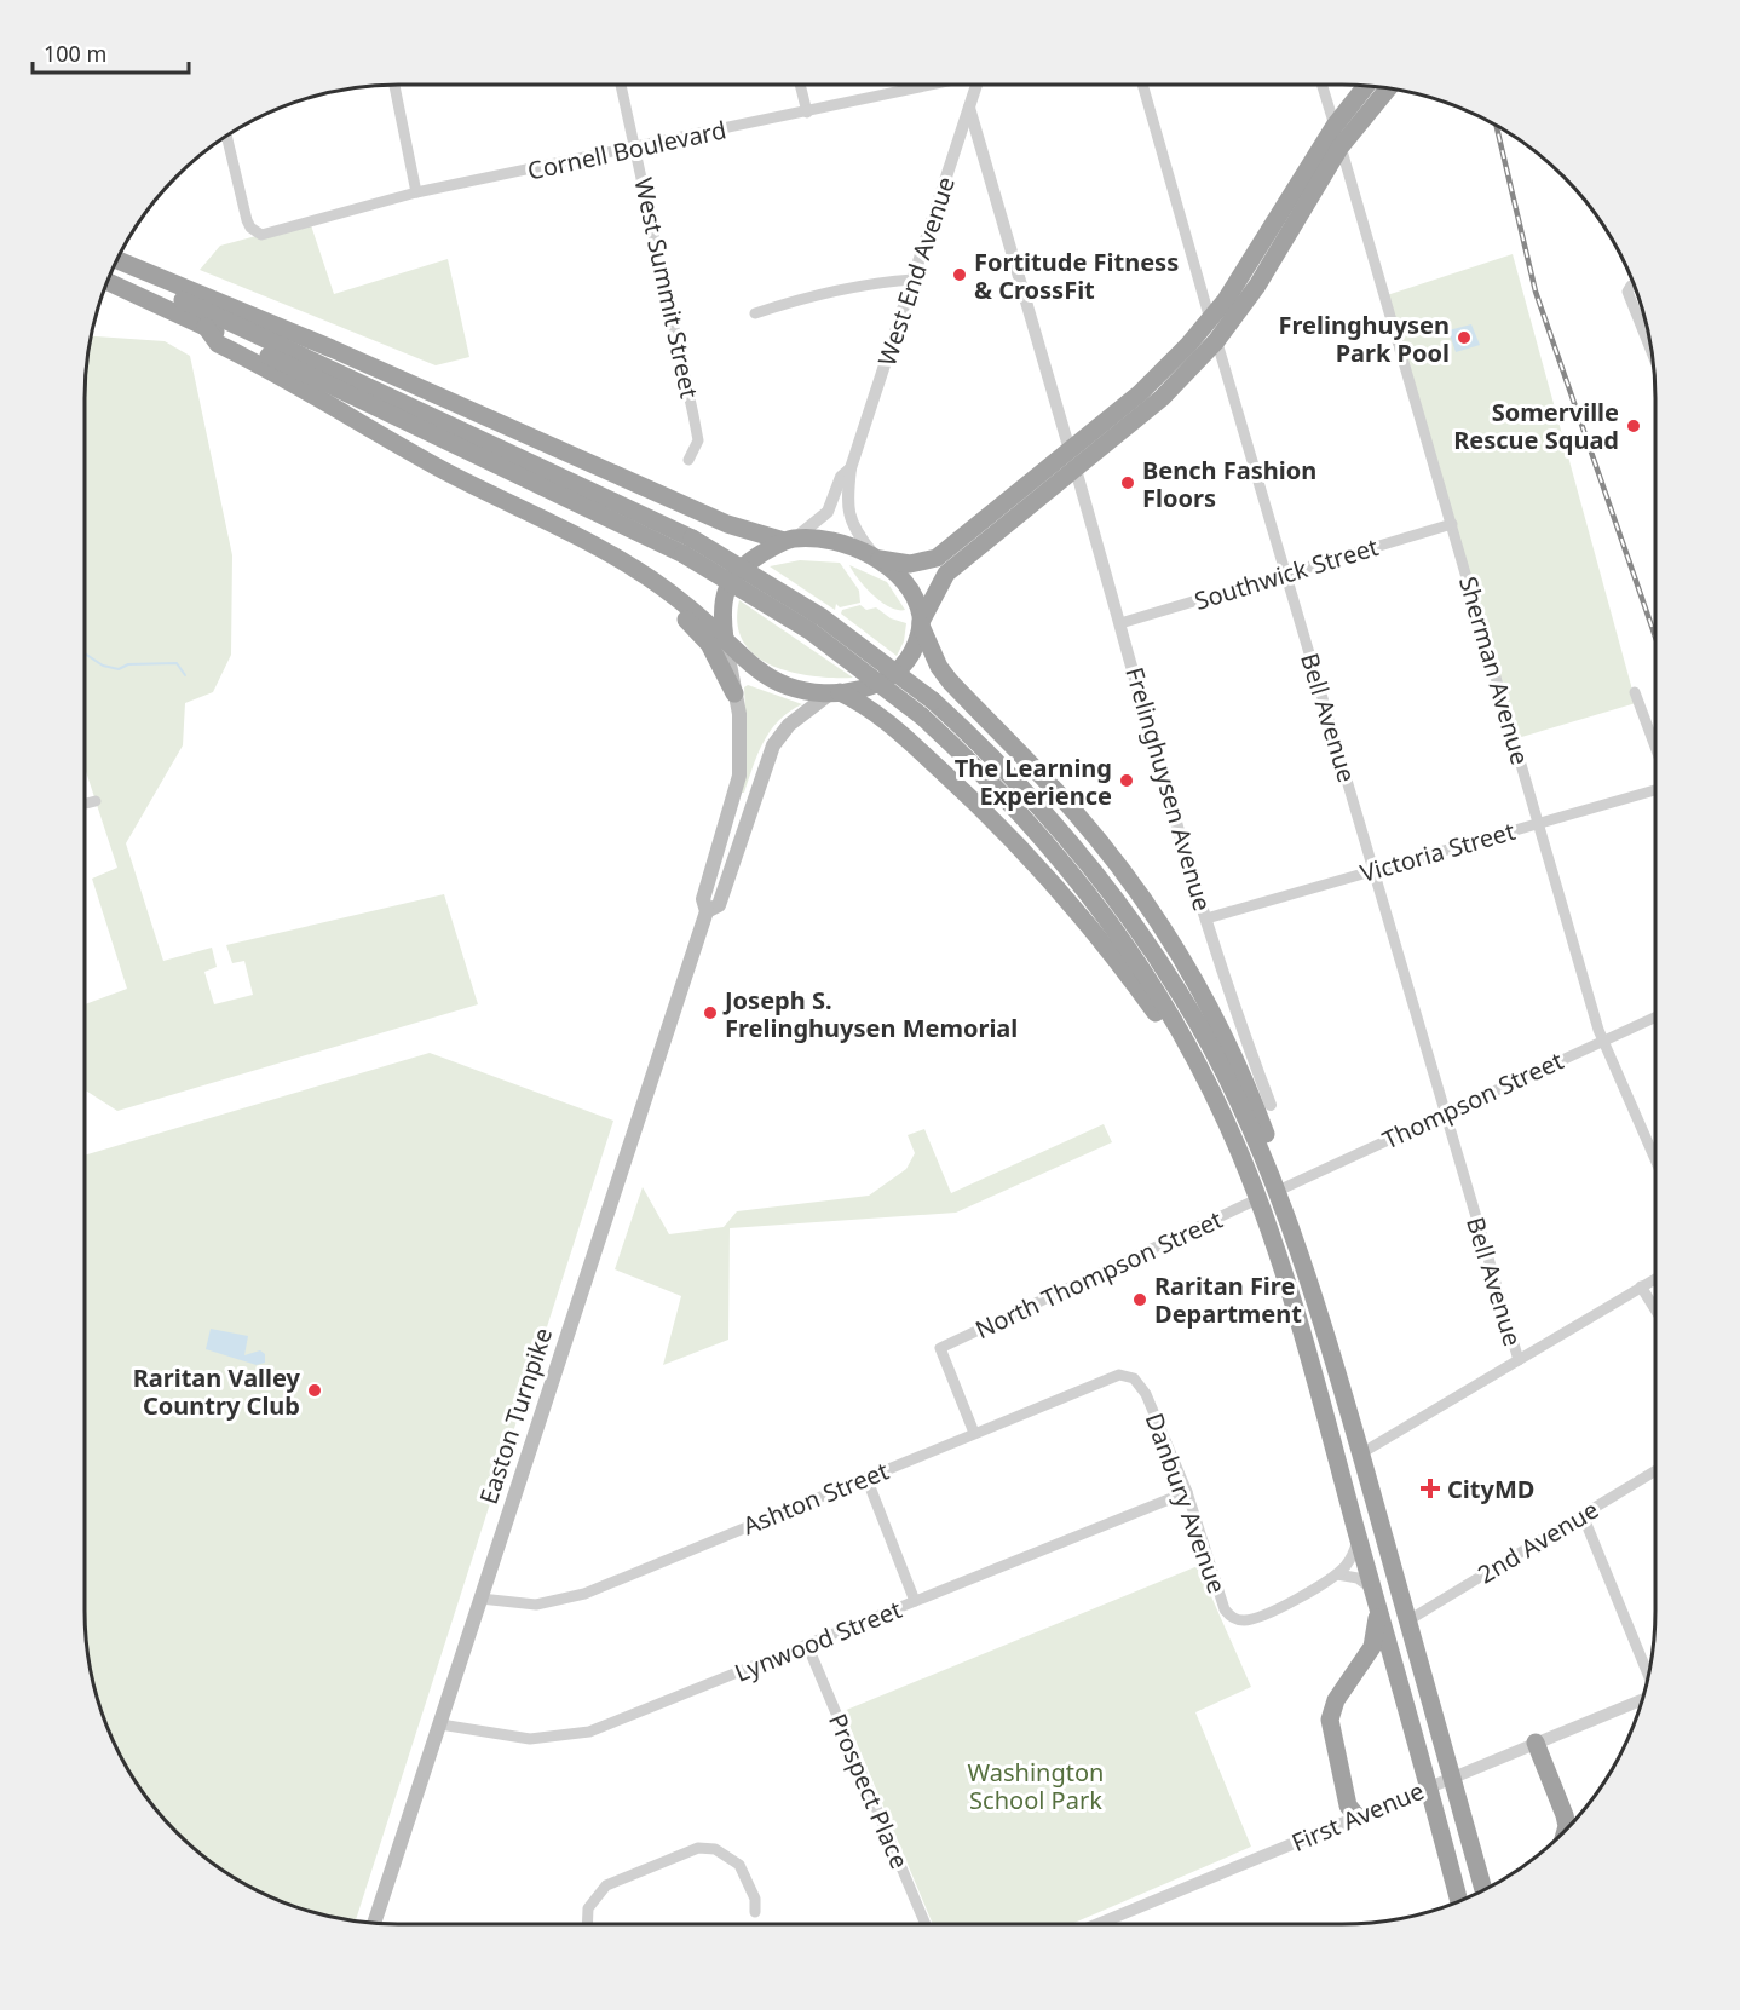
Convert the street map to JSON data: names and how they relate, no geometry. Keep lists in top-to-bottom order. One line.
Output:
{"streets":{"main road":["Easton Turnpike"],"street":["Cornell Boulevard","West End Avenue","West Summit Street","Southwick Street","Sherman Avenue","Bell Avenue","Frelinghuysen Avenue","Victoria Street","Thompson Street","North Thompson Street","Ashton Street","Danbury Avenue","2nd Avenue","Lynwood Street","Prospect Place","First Avenue"]},"crossings":[["Cornell Boulevard","West Summit Street"],["West End Avenue","Easton Turnpike"],["Southwick Street","Sherman Avenue"],["Southwick Street","Bell Avenue"],["Southwick Street","Frelinghuysen Avenue"],["Sherman Avenue","Victoria Street"],["Sherman Avenue","Thompson Street"],["Bell Avenue","Victoria Street"],["Bell Avenue","Thompson Street"],["Frelinghuysen Avenue","Victoria Street"],["North Thompson Street","Ashton Street"],["Easton Turnpike","Ashton Street"],["Easton Turnpike","Lynwood Street"],["Ashton Street","Danbury Avenue"],["Danbury Avenue","Lynwood Street"],["Lynwood Street","Prospect Place"]],"parks":["Washington School Park"],"places":{"other":["Fortitude Fitness & CrossFit","Frelinghuysen Park Pool","Somerville Rescue Squad","Bench Fashion Floors","The Learning Experience","Joseph S. Frelinghuysen Memorial","Raritan Fire Department","Raritan Valley Country Club"],"health":["CityMD"]},"scale_bar":"100 m"}
